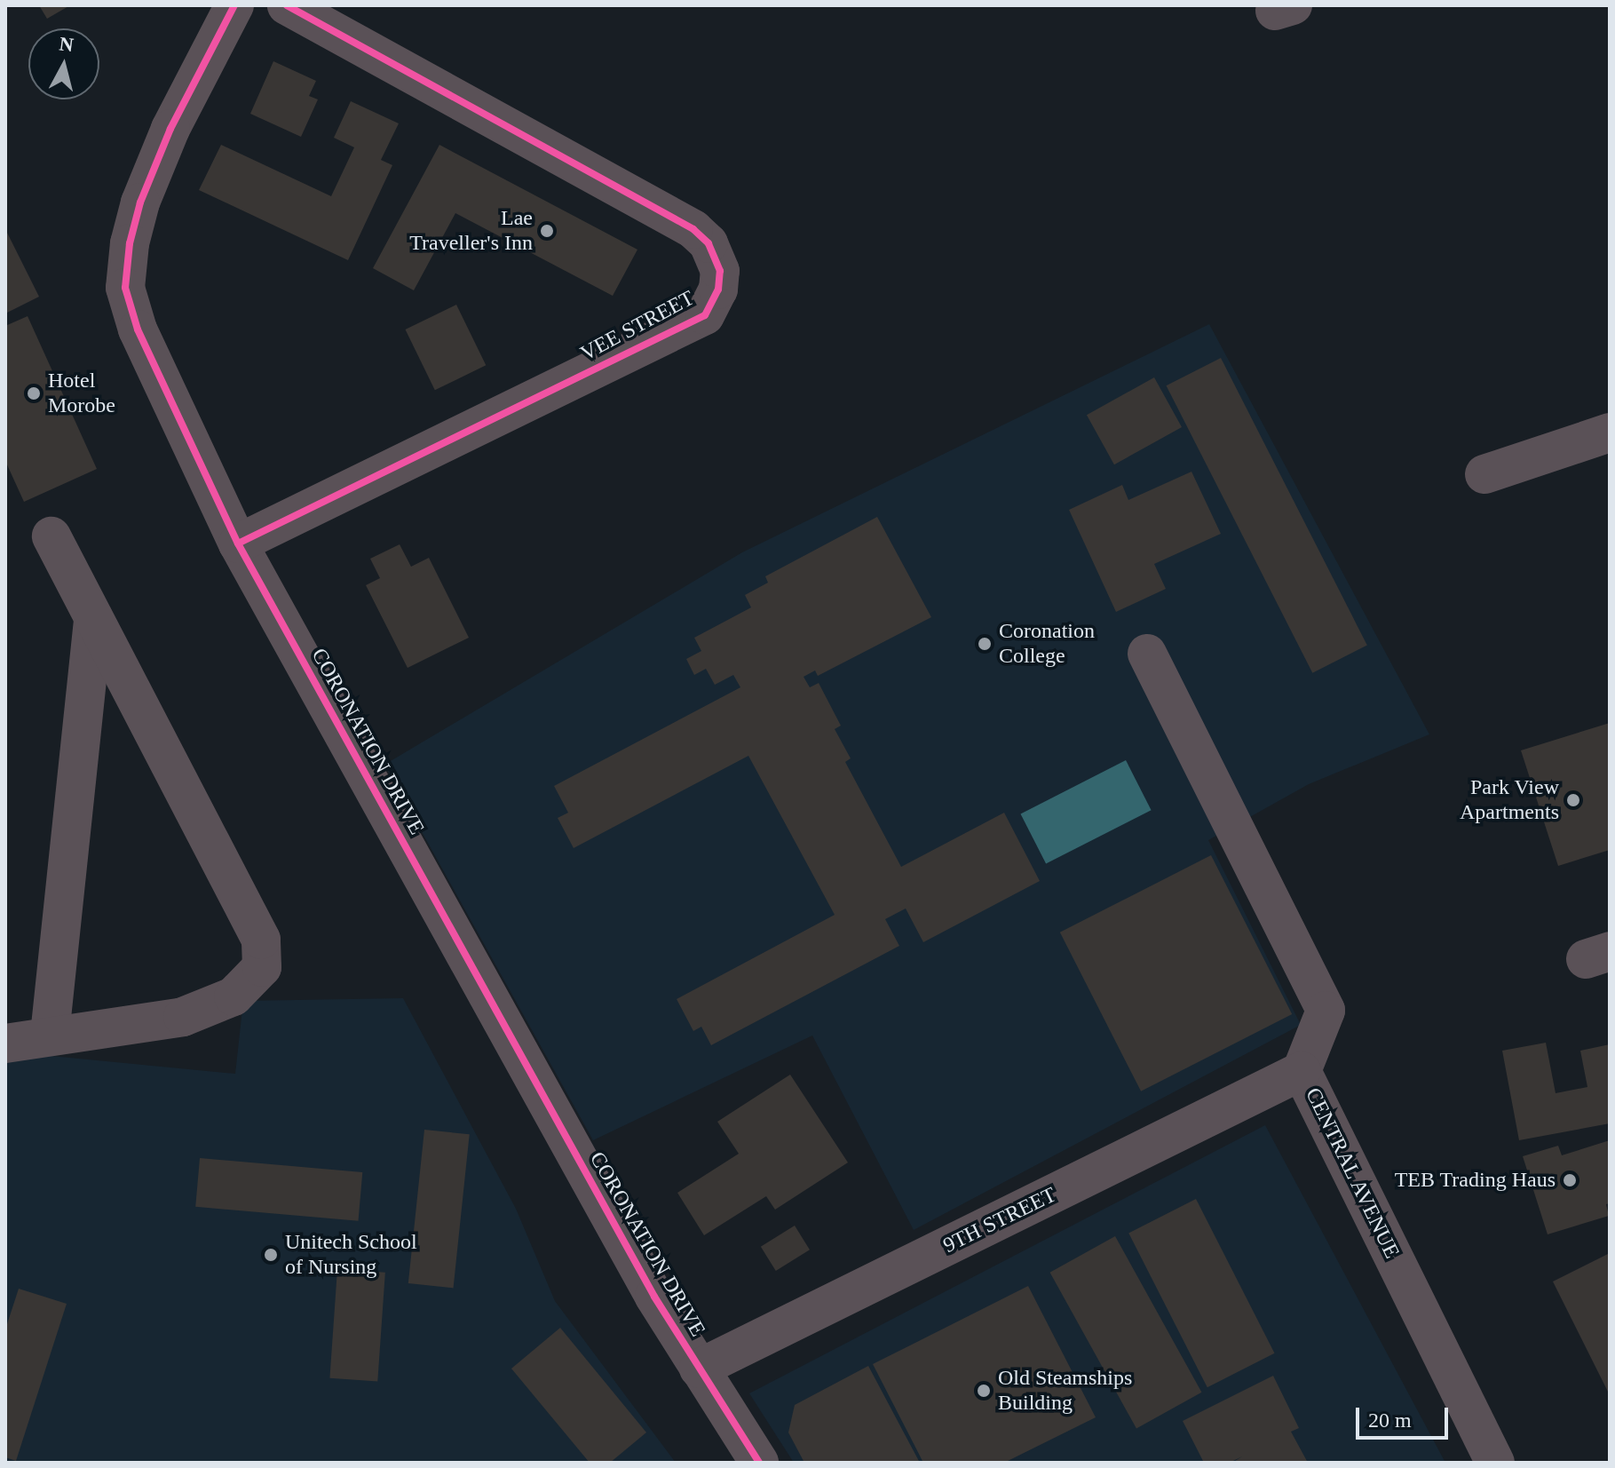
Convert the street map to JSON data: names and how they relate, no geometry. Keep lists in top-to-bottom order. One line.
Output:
{"streets":{"street":["VEE STREET","CORONATION DRIVE","CENTRAL AVENUE","9TH STREET"]},"crossings":[["VEE STREET","CORONATION DRIVE"],["CORONATION DRIVE","9TH STREET"],["CENTRAL AVENUE","9TH STREET"]],"places":["Lae Traveller's Inn","Hotel Morobe","Coronation College","Park View Apartments","TEB Trading Haus","Unitech School of Nursing","Old Steamships Building"],"scale_bar":"20 m","north":"top"}
